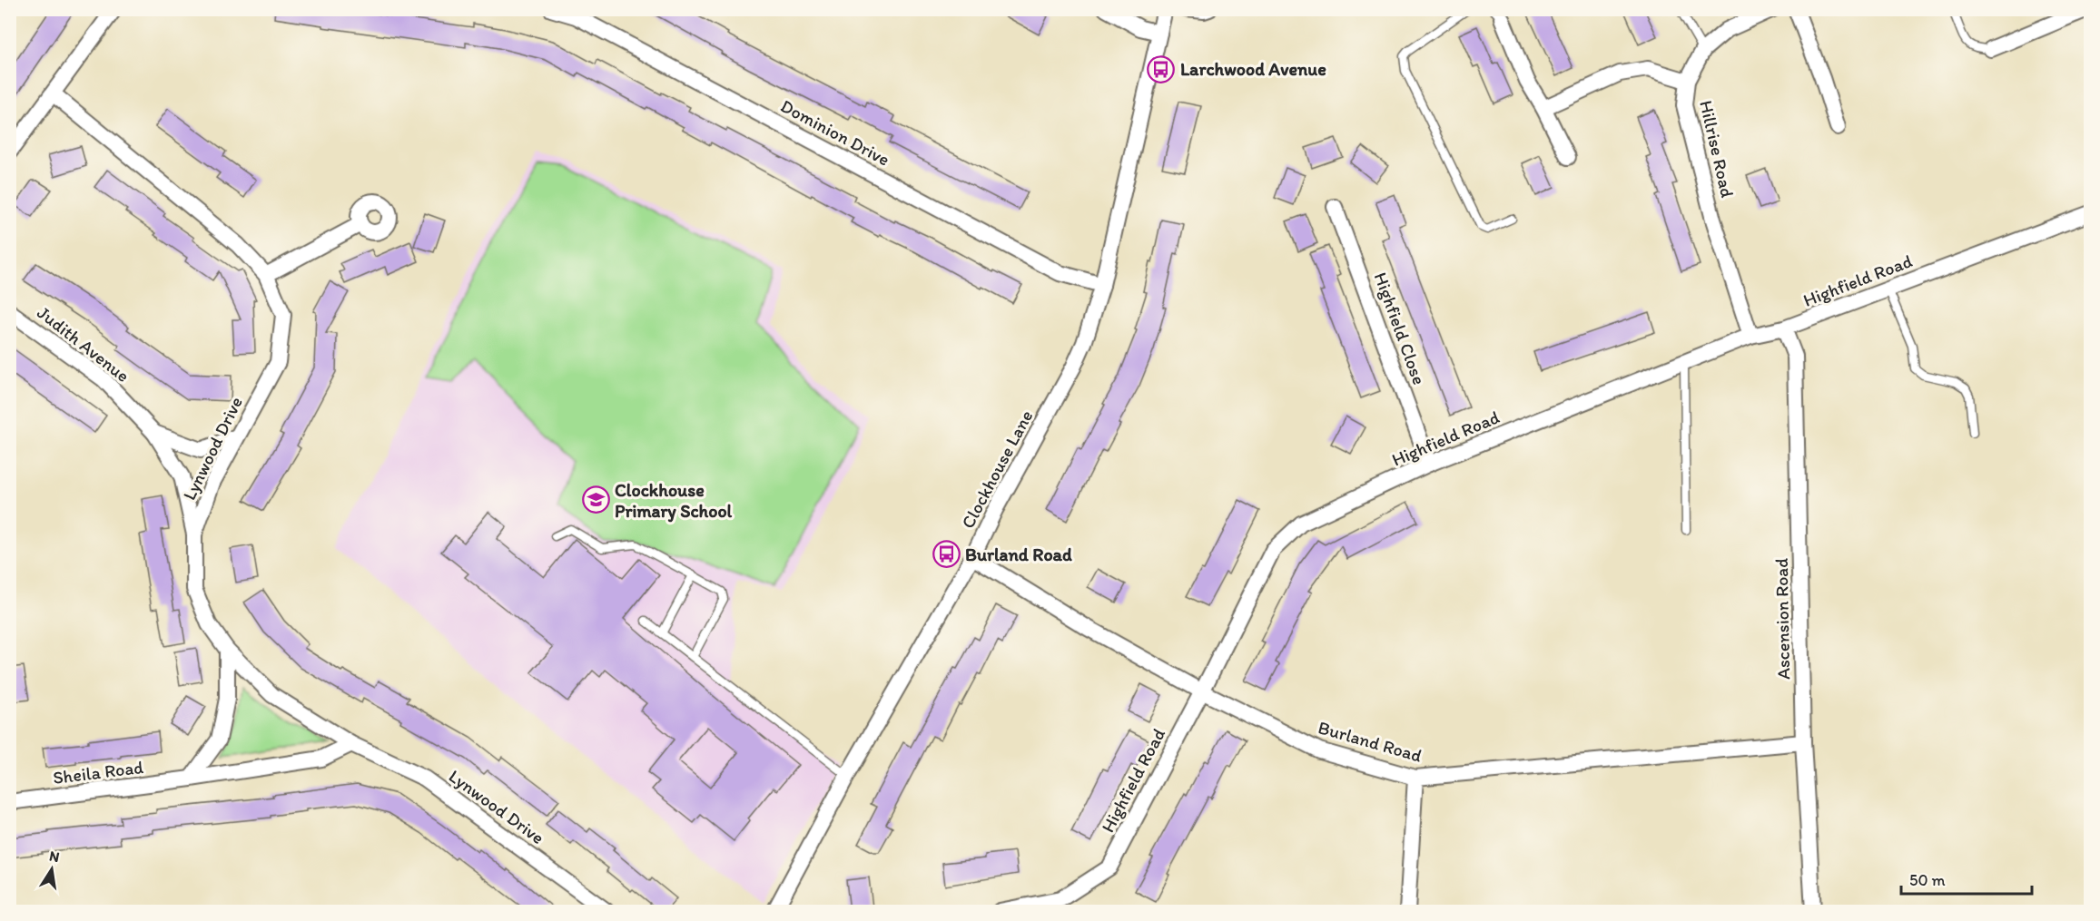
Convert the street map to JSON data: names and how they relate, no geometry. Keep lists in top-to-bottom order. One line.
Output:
{"streets":{"street":["Dominion Drive","Hillrise Road","Highfield Road","Highfield Close","Judith Avenue","Lynwood Drive","Clockhouse Lane","Ascension Road","Burland Road","Sheila Road"]},"crossings":[["Dominion Drive","Clockhouse Lane"],["Hillrise Road","Highfield Road"],["Highfield Road","Highfield Close"],["Highfield Road","Ascension Road"],["Highfield Road","Burland Road"],["Judith Avenue","Lynwood Drive"],["Lynwood Drive","Sheila Road"],["Clockhouse Lane","Burland Road"],["Ascension Road","Burland Road"]],"places":{"bus stop":["Larchwood Avenue","Burland Road"],"school or university":["Clockhouse Primary School"]},"scale_bar":"50 m","north":"top"}
